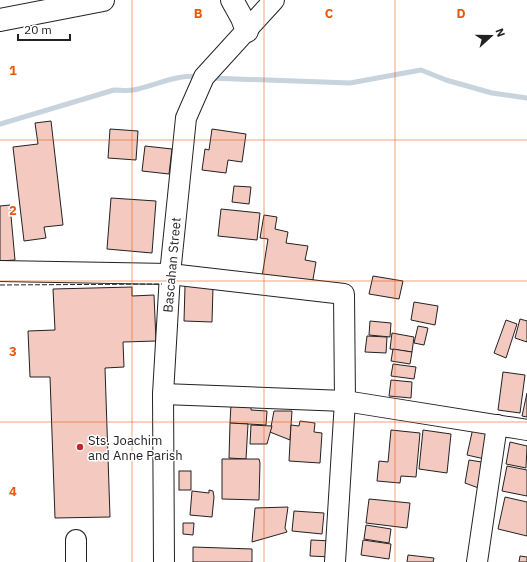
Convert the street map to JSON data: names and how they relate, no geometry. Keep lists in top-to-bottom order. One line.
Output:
{"streets":{"street":["Bascahan Street"]},"places":["Sts. Joachim and Anne Parish"],"scale_bar":"20 m","north":"right","grid":{"columns":["B","C","D"],"rows":["1","2","3","4"]}}
